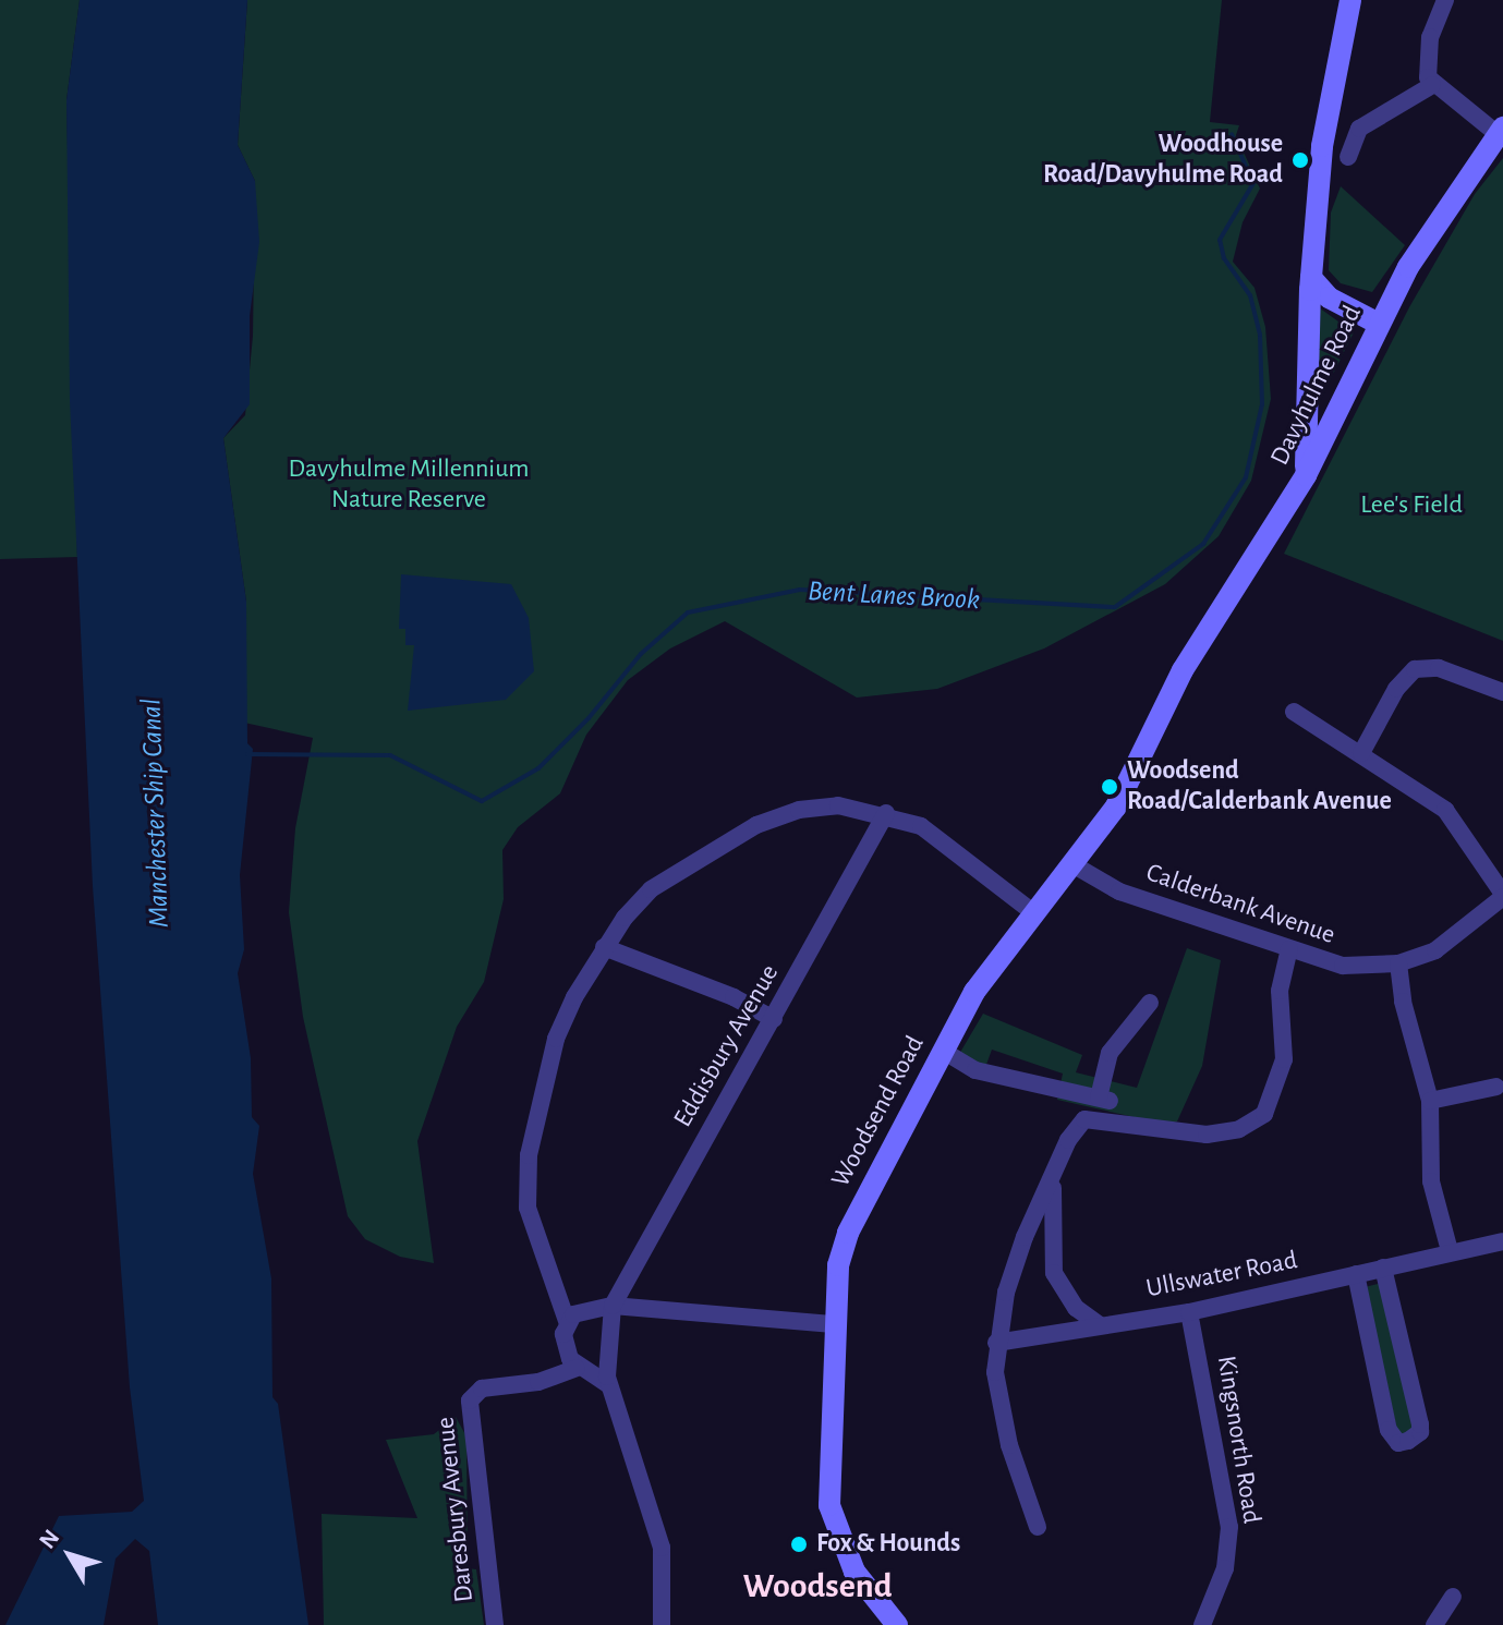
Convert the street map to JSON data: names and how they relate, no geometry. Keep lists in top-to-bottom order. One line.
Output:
{"streets":{"street":["Davyhulme Road","Calderbank Avenue","Eddisbury Avenue","Woodsend Road","Ullswater Road","Kingsnorth Road","Daresbury Avenue"]},"crossings":[["Davyhulme Road","Woodsend Road"],["Calderbank Avenue","Woodsend Road"],["Ullswater Road","Kingsnorth Road"]],"districts":["Woodsend"],"water":["Bent Lanes Brook","Manchester Ship Canal"],"parks":["Davyhulme Millennium Nature Reserve","Lee's Field"],"places":["Woodhouse Road/Davyhulme Road","Woodsend Road/Calderbank Avenue","Fox & Hounds"],"north":"top left"}
